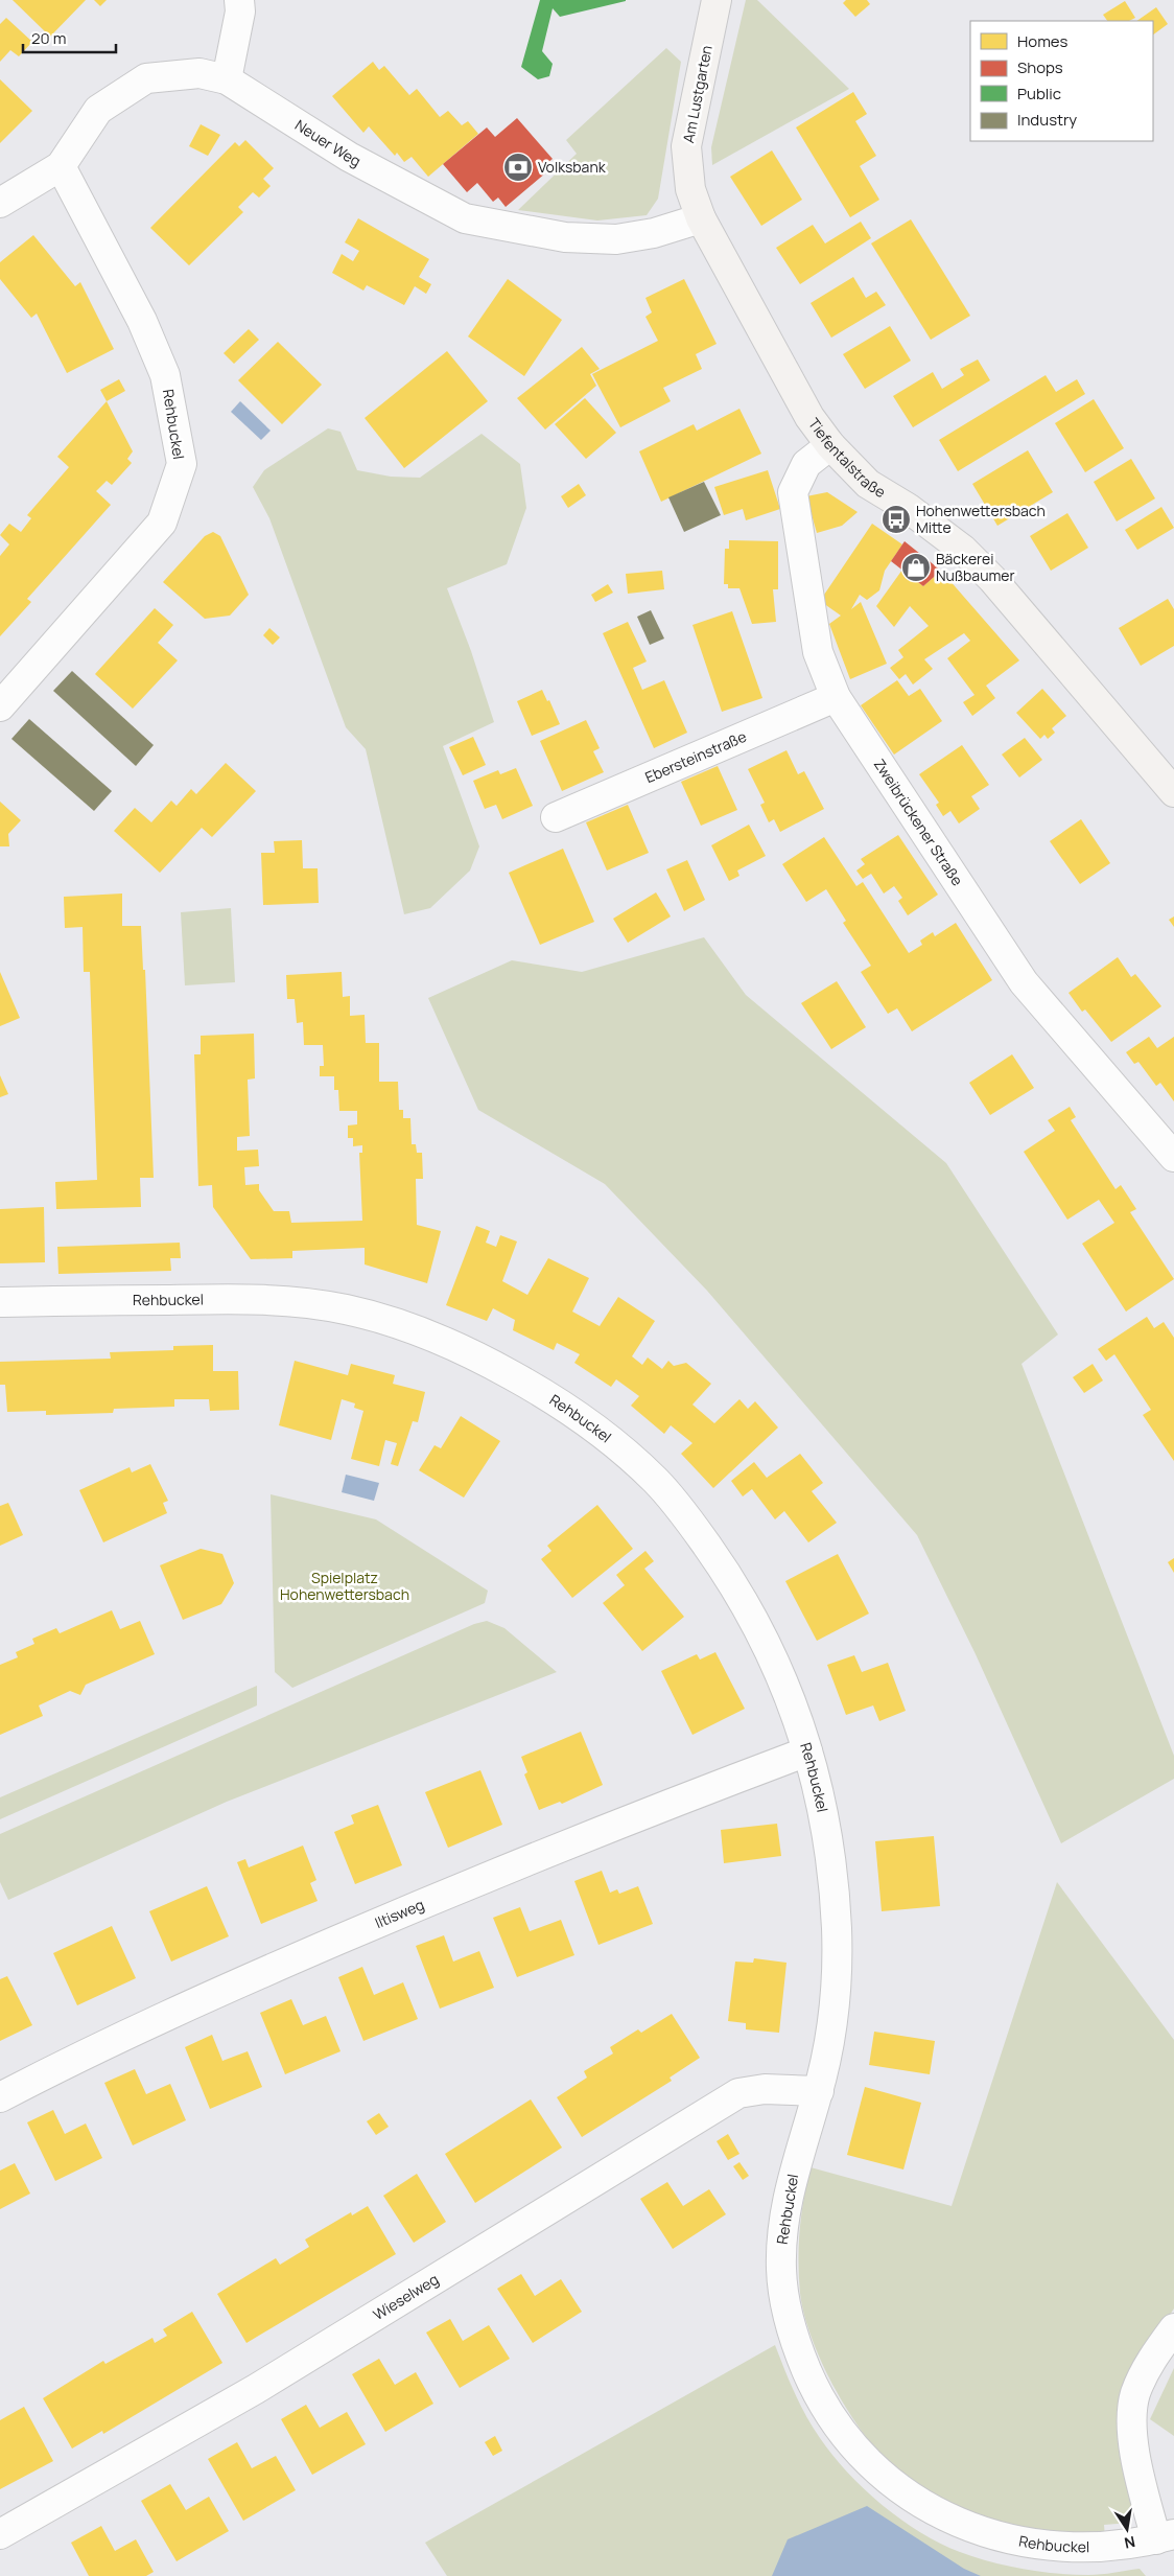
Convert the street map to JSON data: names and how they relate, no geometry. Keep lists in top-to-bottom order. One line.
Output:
{"streets":{"street":["Am Lustgarten","Neuer Weg","Rehbuckel","Tiefentalstraße","Ebersteinstraße","Zweibrückener Straße","Iltisweg","Wieselweg"]},"crossings":[["Am Lustgarten","Neuer Weg"],["Am Lustgarten","Tiefentalstraße"],["Neuer Weg","Rehbuckel"],["Neuer Weg","Tiefentalstraße"],["Rehbuckel","Iltisweg"],["Rehbuckel","Wieselweg"],["Tiefentalstraße","Zweibrückener Straße"],["Ebersteinstraße","Zweibrückener Straße"]],"parks":["Spielplatz Hohenwettersbach"],"places":{"bank":["Volksbank"],"bus stop":["Hohenwettersbach Mitte"],"shop":["Bäckerei Nußbaumer"]},"legend":["Homes","Shops","Public","Industry"],"scale_bar":"20 m","north":"bottom"}
